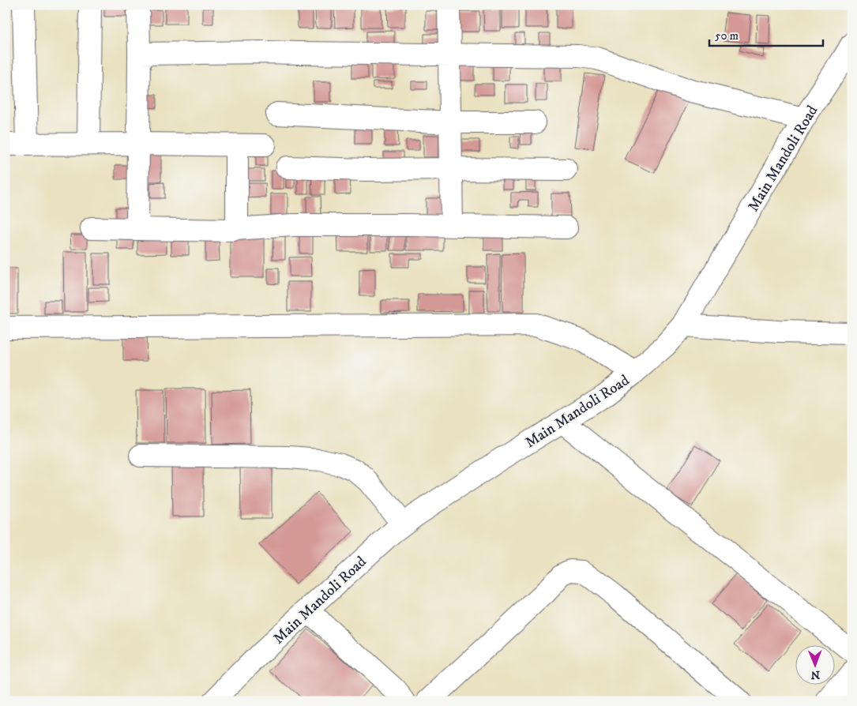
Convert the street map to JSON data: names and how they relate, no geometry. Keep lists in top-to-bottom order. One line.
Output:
{"streets":{"street":["Main Mandoli Road"]},"scale_bar":"50 m","north":"bottom"}
